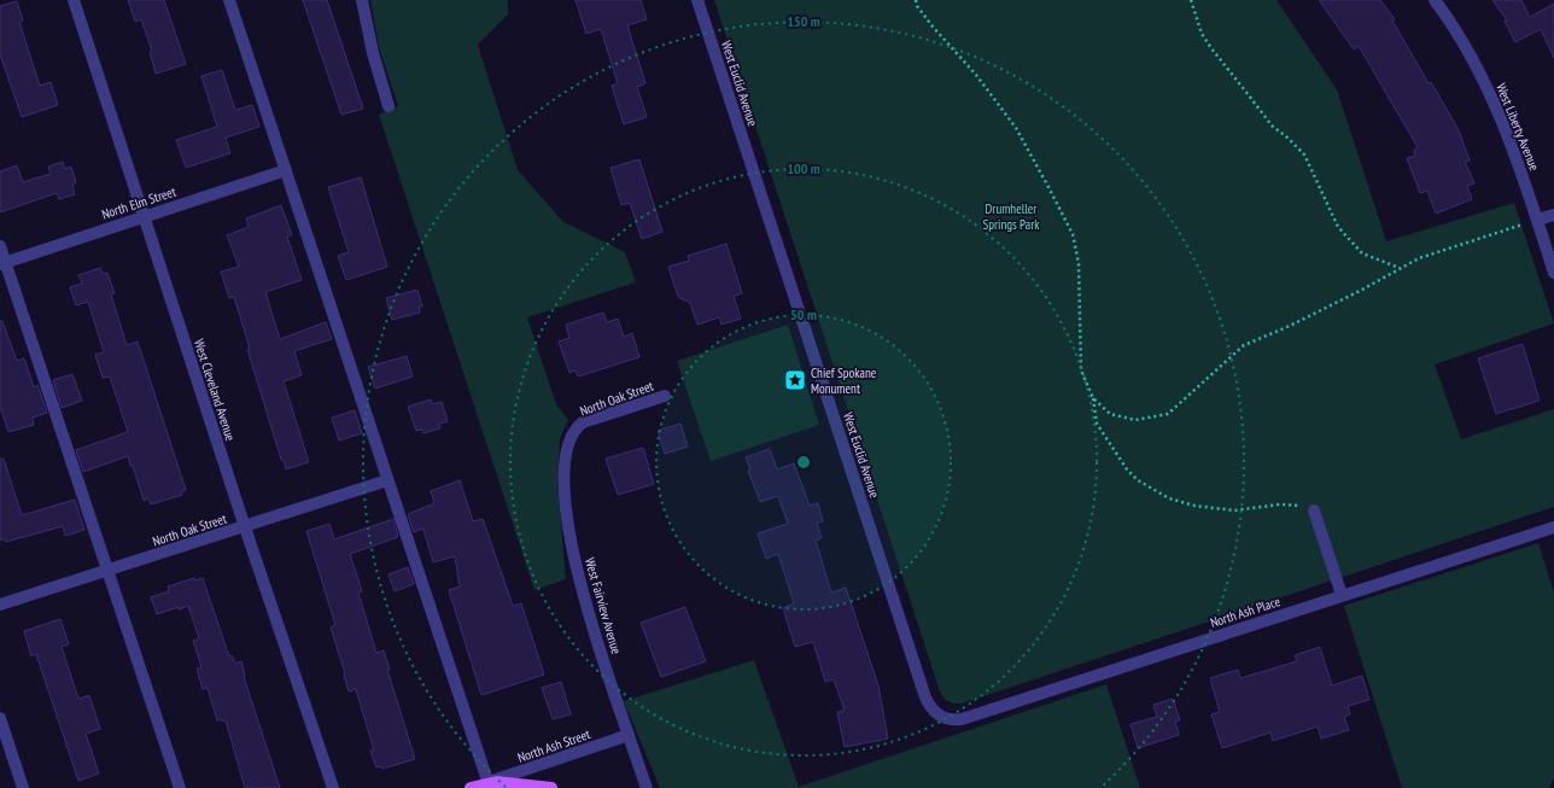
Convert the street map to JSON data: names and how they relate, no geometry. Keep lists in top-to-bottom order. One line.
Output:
{"streets":{"street":["West Euclid Avenue","West Liberty Avenue","North Elm Street","West Cleveland Avenue","North Oak Street","West Fairview Avenue","North Ash Place","North Ash Street"]},"crossings":[["West Euclid Avenue","North Ash Place"],["North Elm Street","West Cleveland Avenue"],["West Cleveland Avenue","North Oak Street"],["North Oak Street","West Fairview Avenue"],["West Fairview Avenue","North Ash Street"]],"parks":["Drumheller Springs Park"],"places":{"place":["Chief Spokane Monument"]},"rings":["150 m","100 m","50 m"]}
